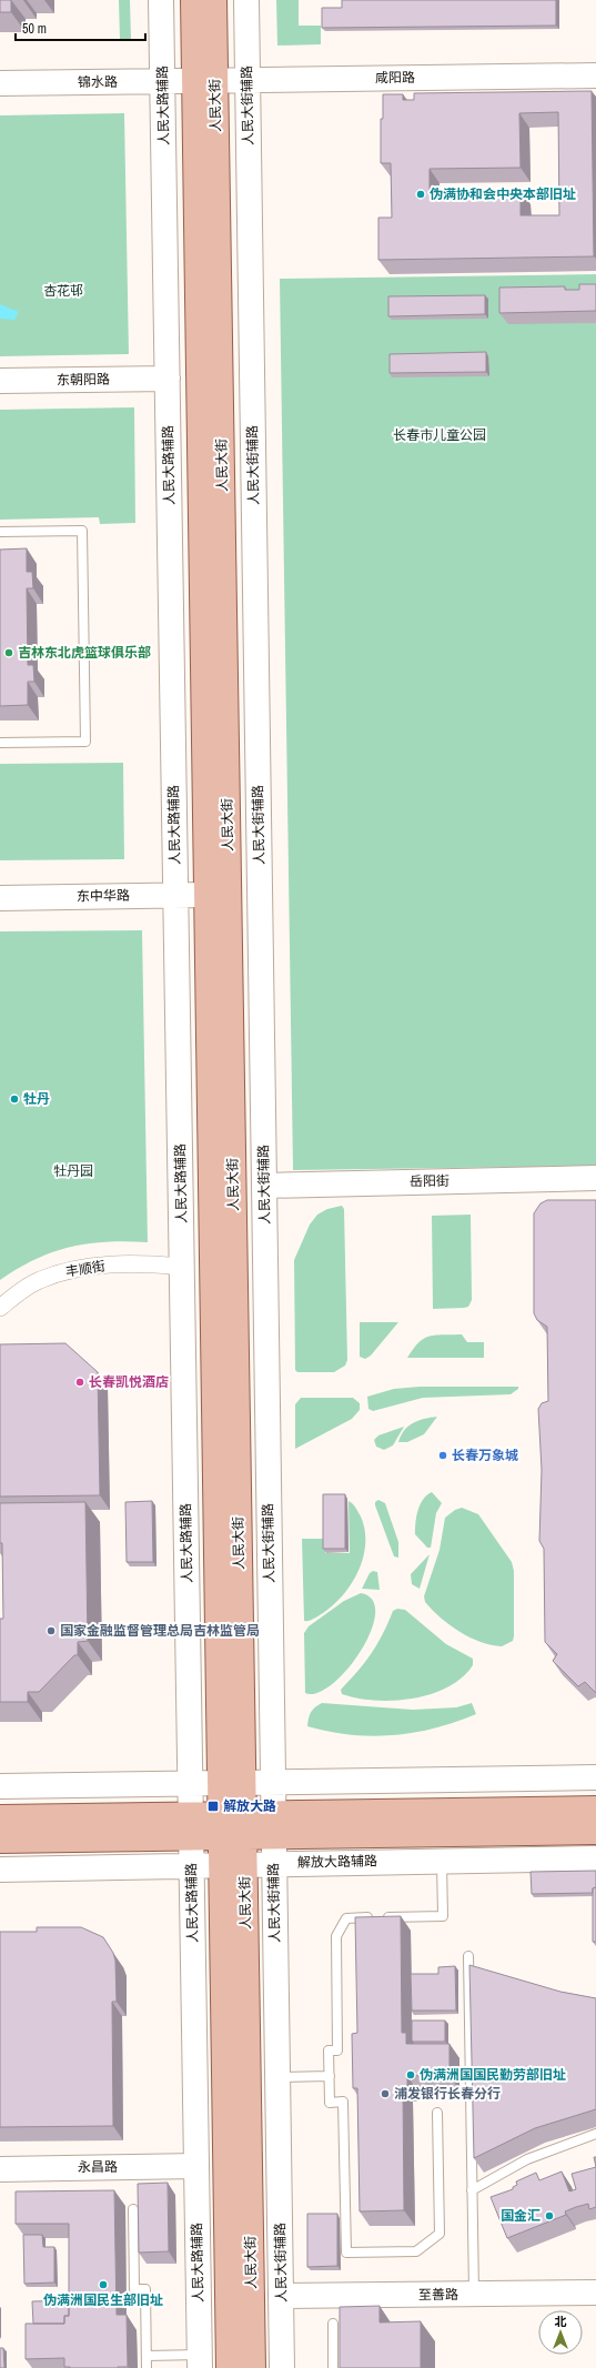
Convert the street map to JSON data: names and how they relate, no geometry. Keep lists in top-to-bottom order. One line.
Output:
{"streets":{"main road":["咸阳路","锦水路","人民大路辅路","人民大街","人民大街辅路","东朝阳路","东中华路","岳阳街","解放大路辅路","永昌路","至善路"],"street":["丰顺街"]},"crossings":[["咸阳路","锦水路"],["咸阳路","人民大街"],["咸阳路","人民大街辅路"],["锦水路","人民大路辅路"],["锦水路","人民大街"],["人民大路辅路","东朝阳路"],["人民大路辅路","东中华路"],["人民大路辅路","丰顺街"],["人民大路辅路","解放大路辅路"],["人民大路辅路","永昌路"],["人民大街","东中华路"],["人民大街","解放大路辅路"],["人民大街辅路","岳阳街"],["人民大街辅路","解放大路辅路"],["人民大街辅路","至善路"]],"parks":["杏花邨","长春市儿童公园","牡丹园"],"places":{"other":["伪满协和会中央本部旧址","吉林东北虎篮球俱乐部","牡丹","长春凯悦酒店","长春万象城","国家金融监督管理总局吉林监管局","伪满洲国国民勤劳部旧址","浦发银行长春分行","国金汇","伪满洲国民生部旧址"],"transit":["解放大路"]},"scale_bar":"50 m","north":"top"}
